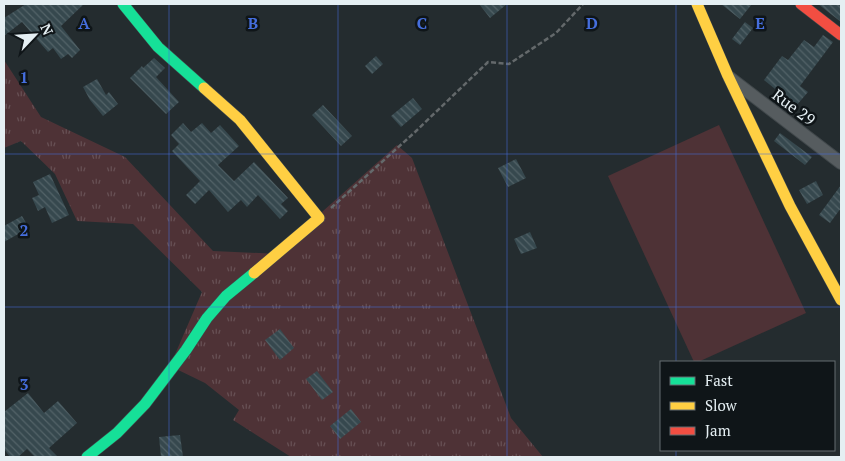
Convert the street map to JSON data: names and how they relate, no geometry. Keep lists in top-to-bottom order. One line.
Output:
{"streets":{"street":["Rue 29"]},"legend":["Fast","Slow","Jam"],"north":"top right","grid":{"columns":["A","B","C","D","E"],"rows":["1","2","3"]}}
